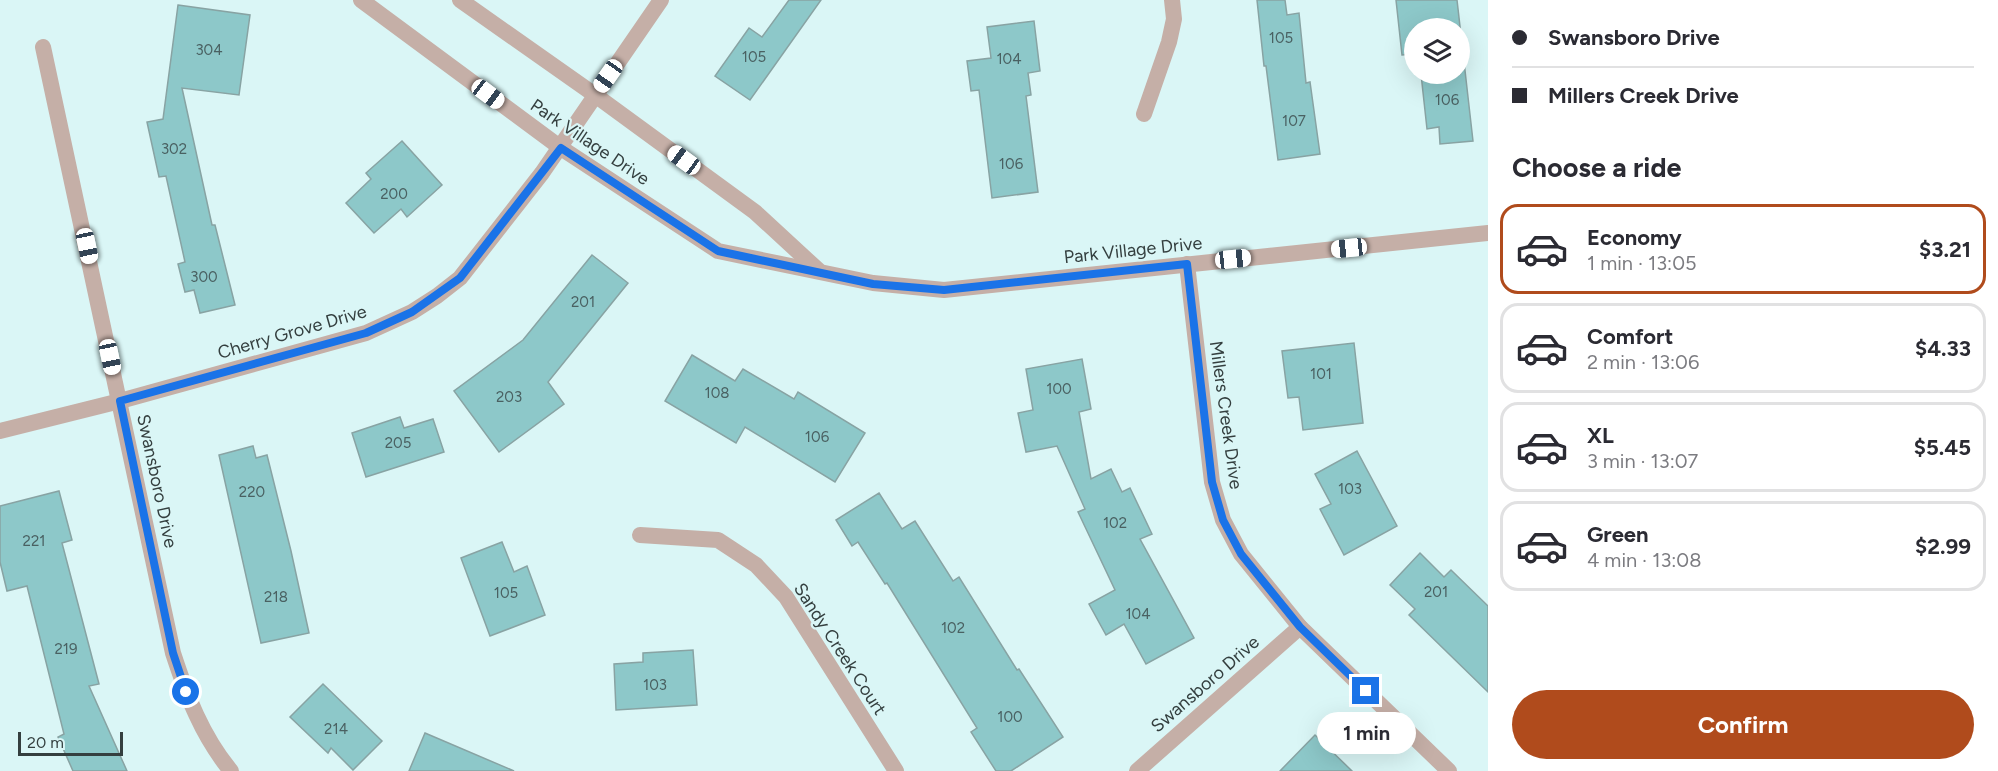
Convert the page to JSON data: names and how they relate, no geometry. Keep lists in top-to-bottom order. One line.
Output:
{"streets":{"street":["Park Village Drive","Cherry Grove Drive","Millers Creek Drive","Swansboro Drive","Sandy Creek Court"]},"crossings":[["Park Village Drive","Cherry Grove Drive"],["Park Village Drive","Millers Creek Drive"],["Cherry Grove Drive","Swansboro Drive"],["Millers Creek Drive","Swansboro Drive"]],"house_numbers":["105","304","105","104","106","107","302","106","200","300","201","101","100","108","203","106","205","103","220","102","221","201","105","218","104","102","219","103","100","214"],"scale_bar":"20 m","page":{"banner":["Swansboro Drive","Millers Creek Drive"],"heading":"Choose a ride","list":[{"name":"Economy","note":"1 min · 13:05","value":"$3.21"},{"name":"Comfort","note":"2 min · 13:06","value":"$4.33"},{"name":"XL","note":"3 min · 13:07","value":"$5.45"},{"name":"Green","note":"4 min · 13:08","value":"$2.99"}],"buttons":"Confirm","bubble":"1 min","scale":"20 m"}}
